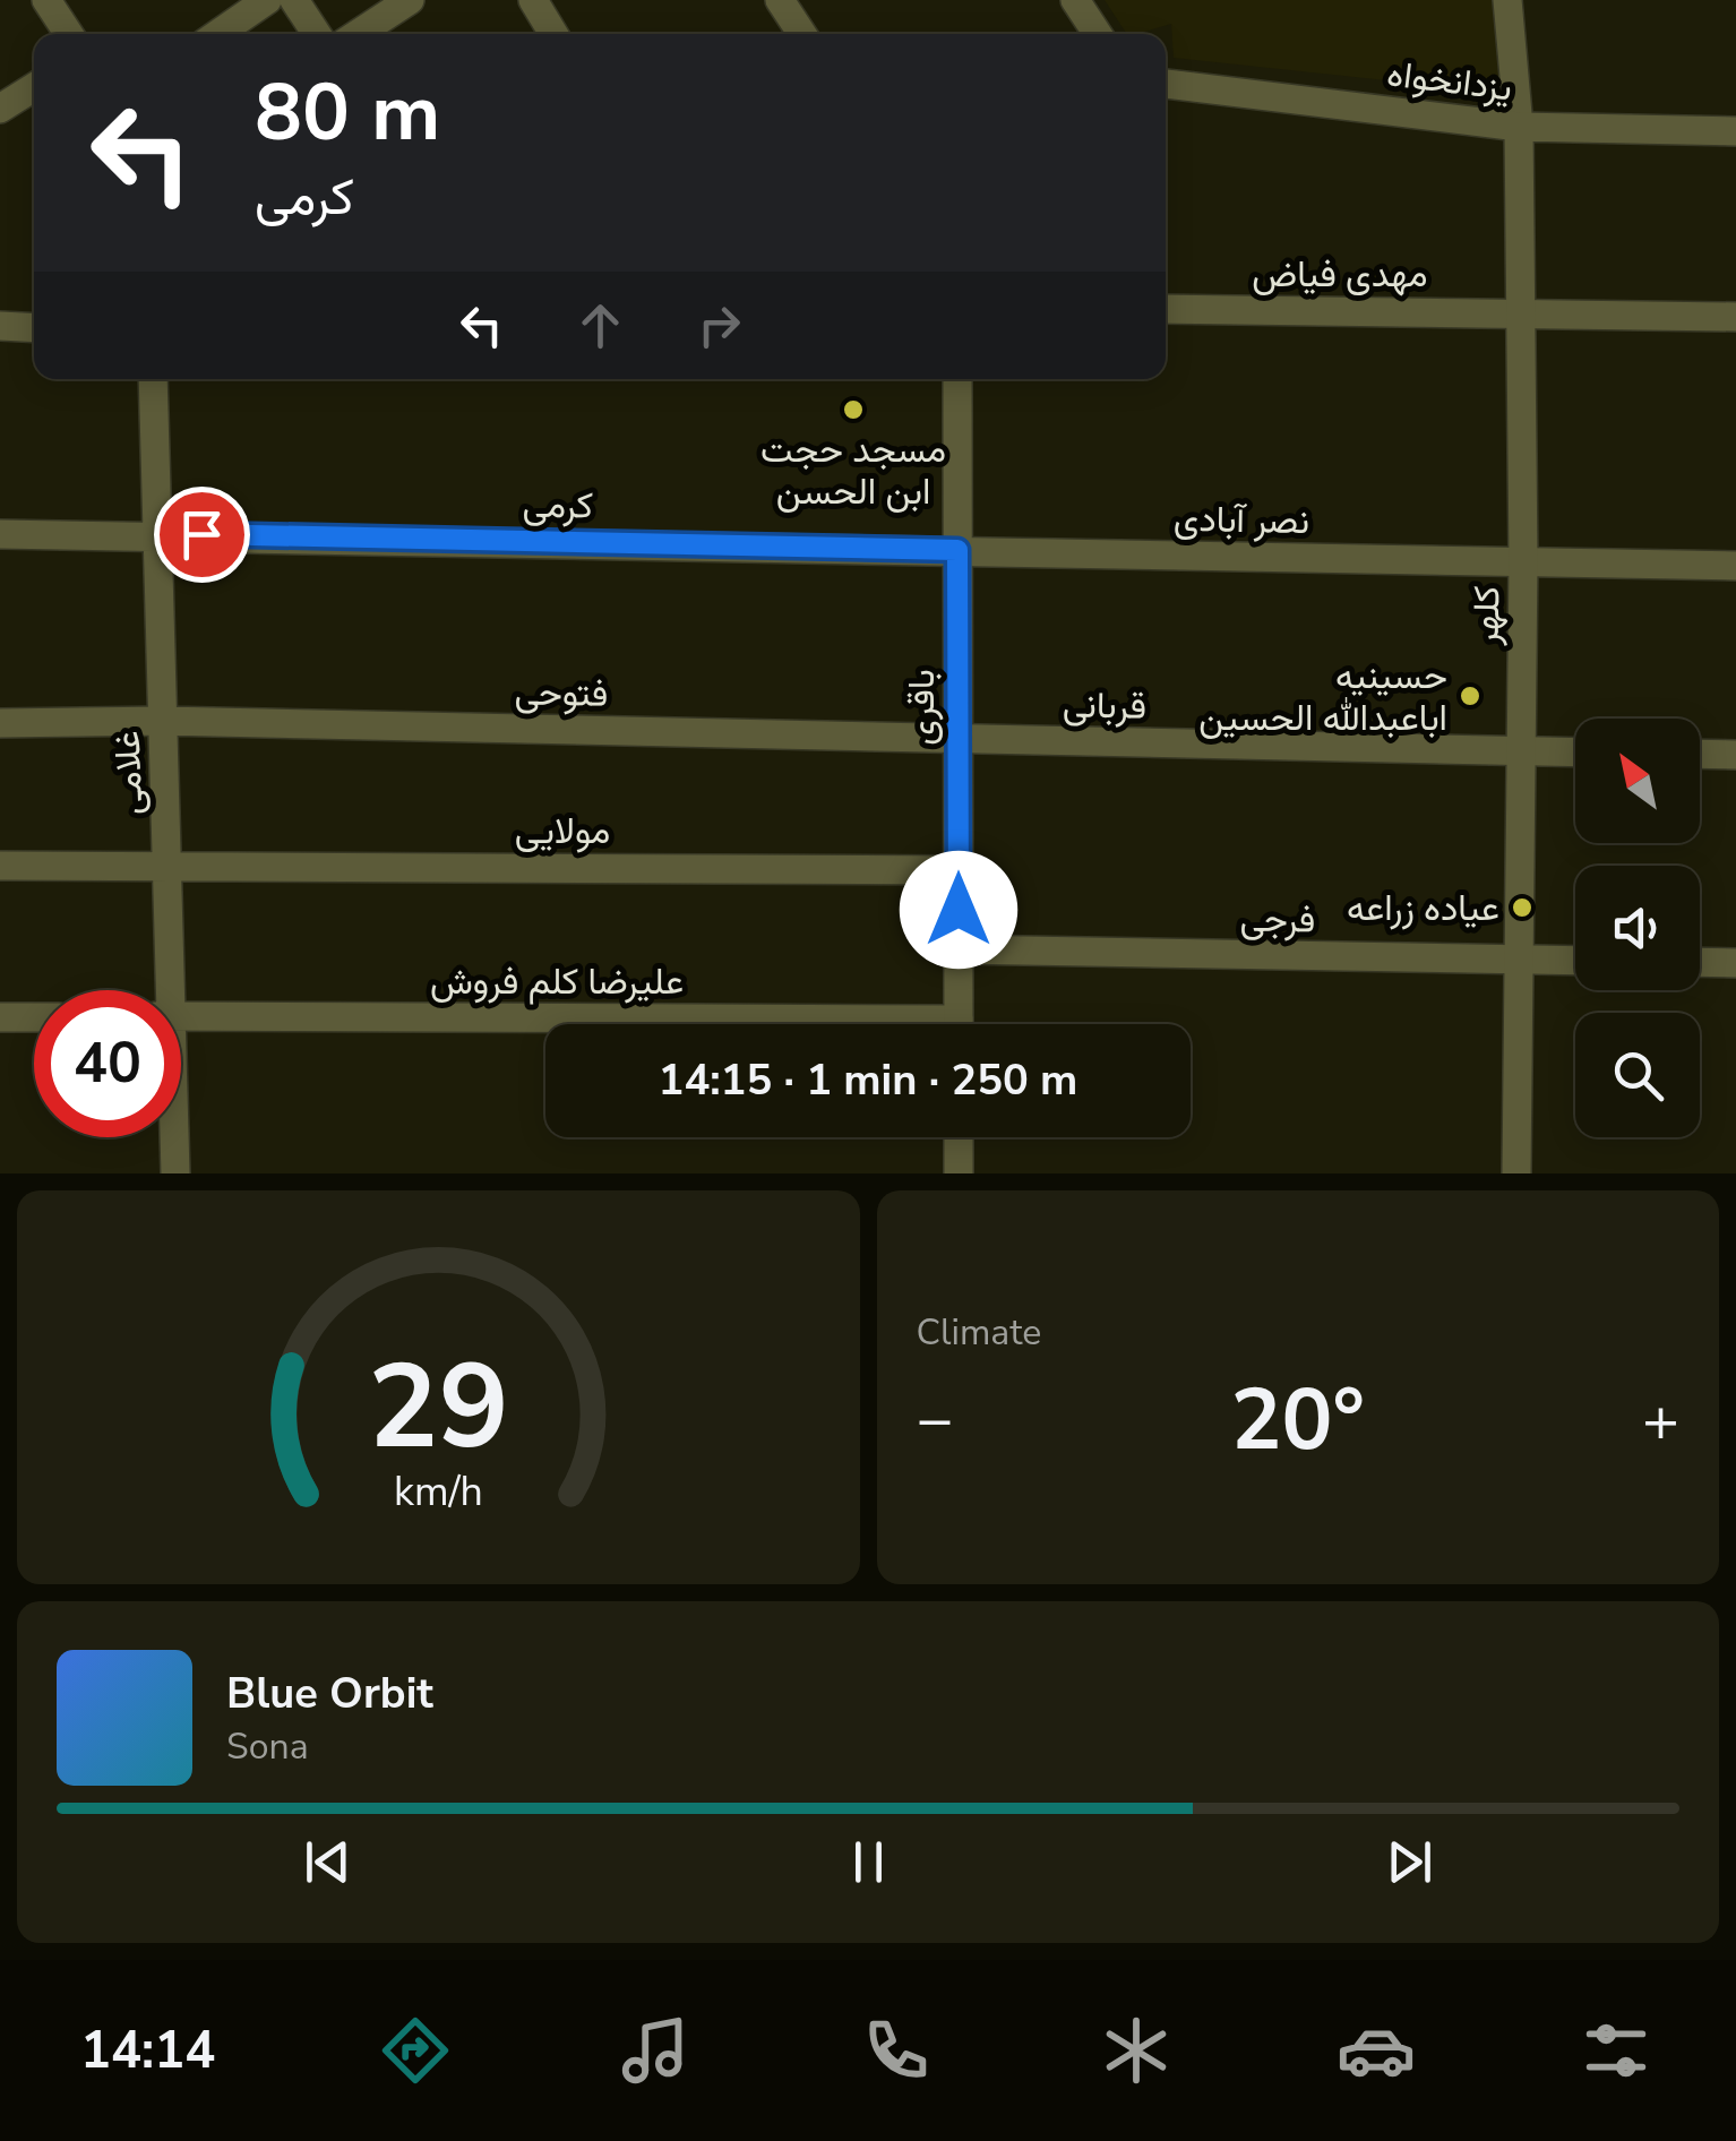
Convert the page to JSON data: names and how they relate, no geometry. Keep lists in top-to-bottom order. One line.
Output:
{"streets":{"street":["یزدانخواه","مهدی فیاض","کرمی","نصر آبادی","کلهر","فتوحی","قربانی","باقری","غلامی","مولایی","فرجی","علیرضا کلم فروش"]},"crossings":[["یزدانخواه","کلهر"],["مهدی فیاض","کلهر"],["کرمی","نصر آبادی"],["کرمی","باقری"],["کرمی","غلامی"],["نصر آبادی","کلهر"],["نصر آبادی","باقری"],["کلهر","قربانی"],["کلهر","فرجی"],["فتوحی","قربانی"],["فتوحی","باقری"],["فتوحی","غلامی"],["قربانی","باقری"],["باقری","مولایی"],["باقری","فرجی"],["غلامی","مولایی"]],"places":["مسجد حجت ابن الحسن","حسینیه اباعبدالله الحسین","عیاده زراعه"],"north":"top left","page":{"turn":["80 m","کرمی"],"limit":"40","trip":"14:15 · 1 min · 250 m","tile":"Climate","heat":["−","20°","+"],"song":["Blue Orbit","Sona"],"tabs":"14:14","gauge":["29","km/h"]}}
